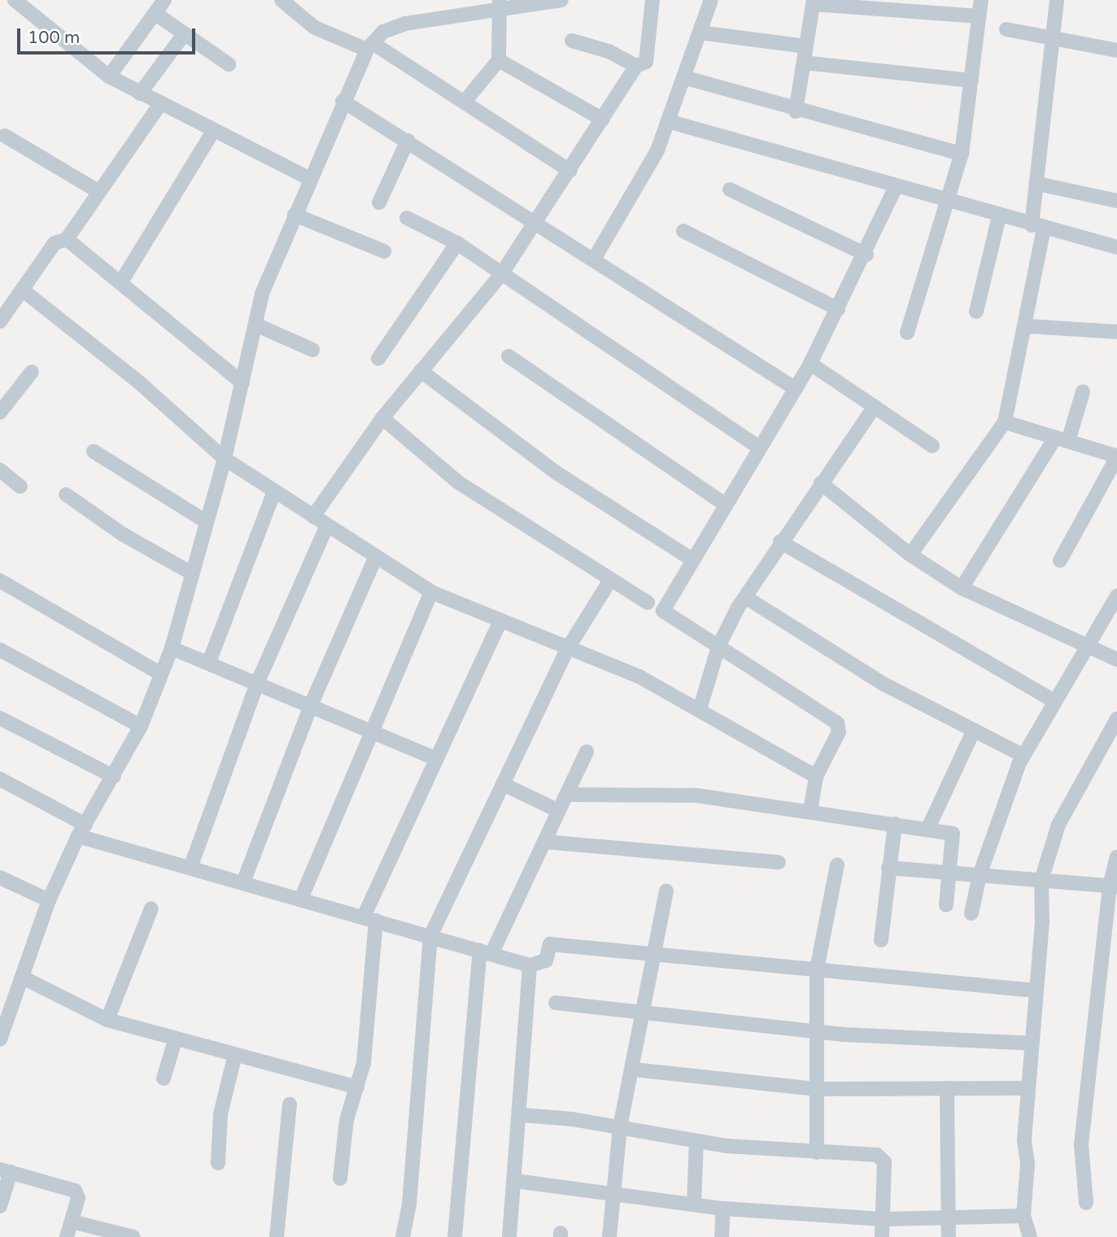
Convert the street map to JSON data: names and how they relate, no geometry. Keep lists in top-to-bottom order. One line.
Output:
{"scale_bar":"100 m"}
